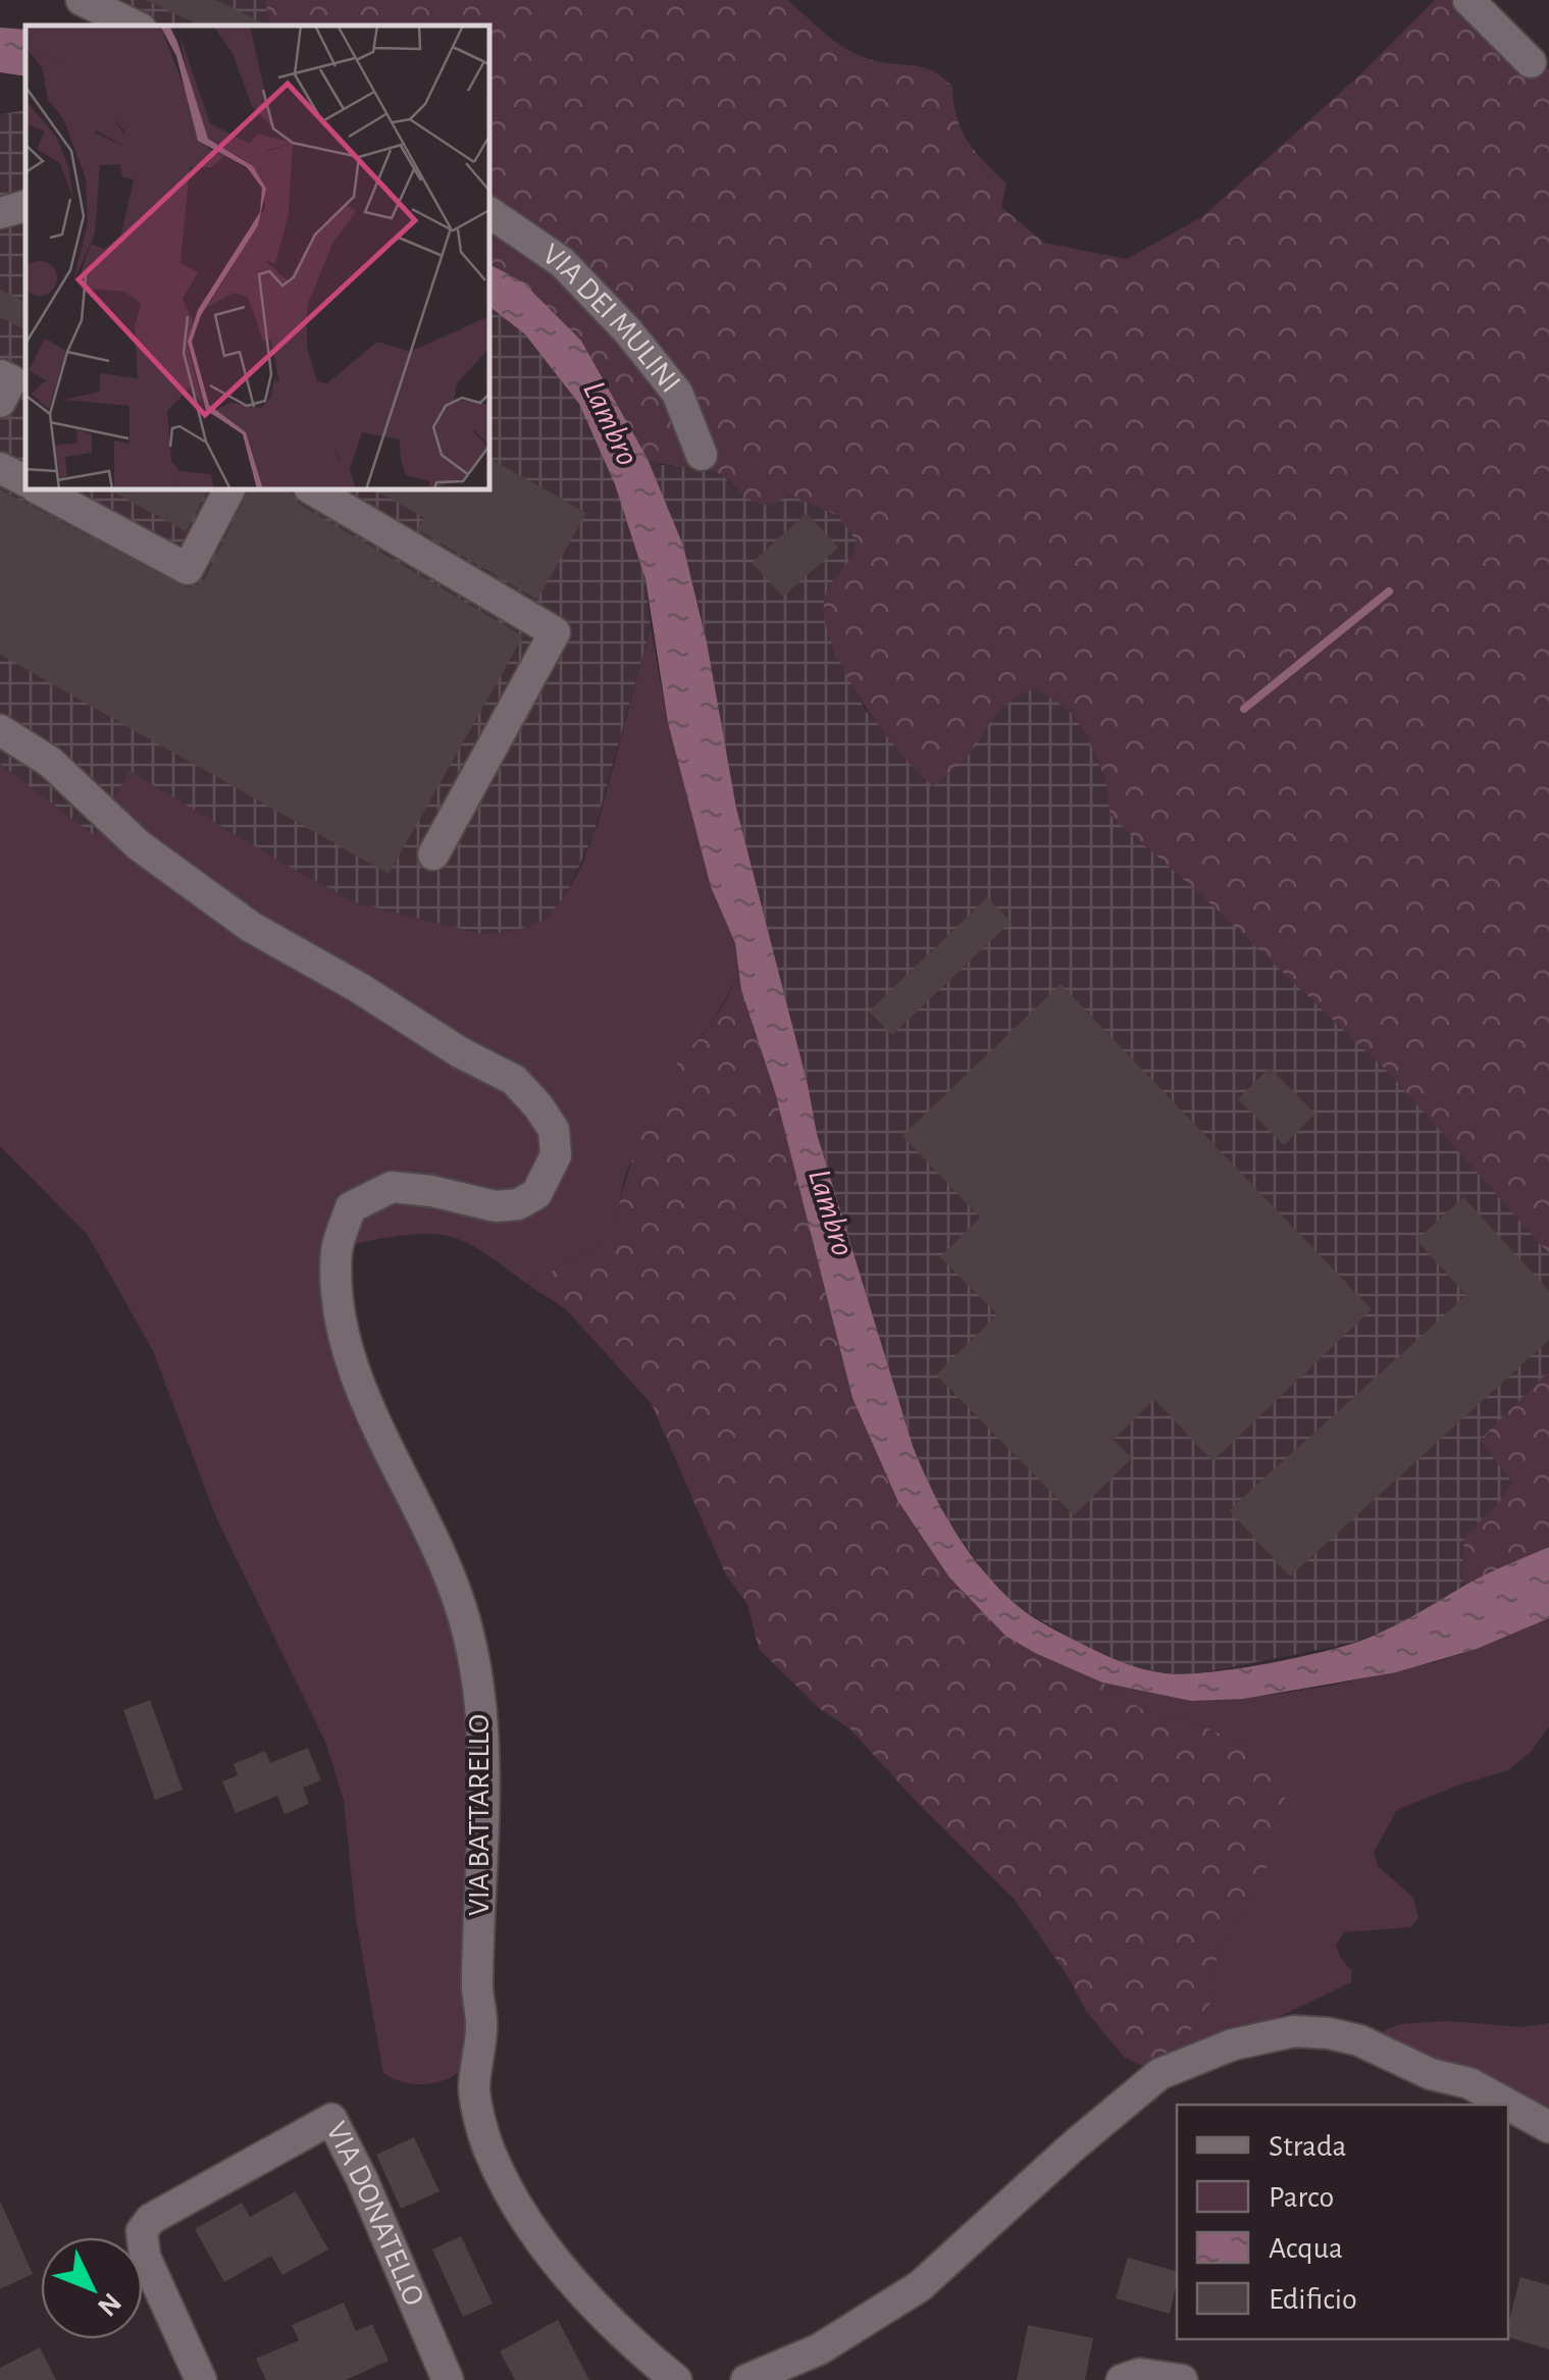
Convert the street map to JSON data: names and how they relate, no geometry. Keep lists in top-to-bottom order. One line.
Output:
{"streets":{"street":["VIA DEI MULINI","VIA BATTARELLO","VIA DONATELLO"]},"water":["Lambro"],"legend":["Strada","Parco","Acqua","Edificio"],"north":"bottom right"}
